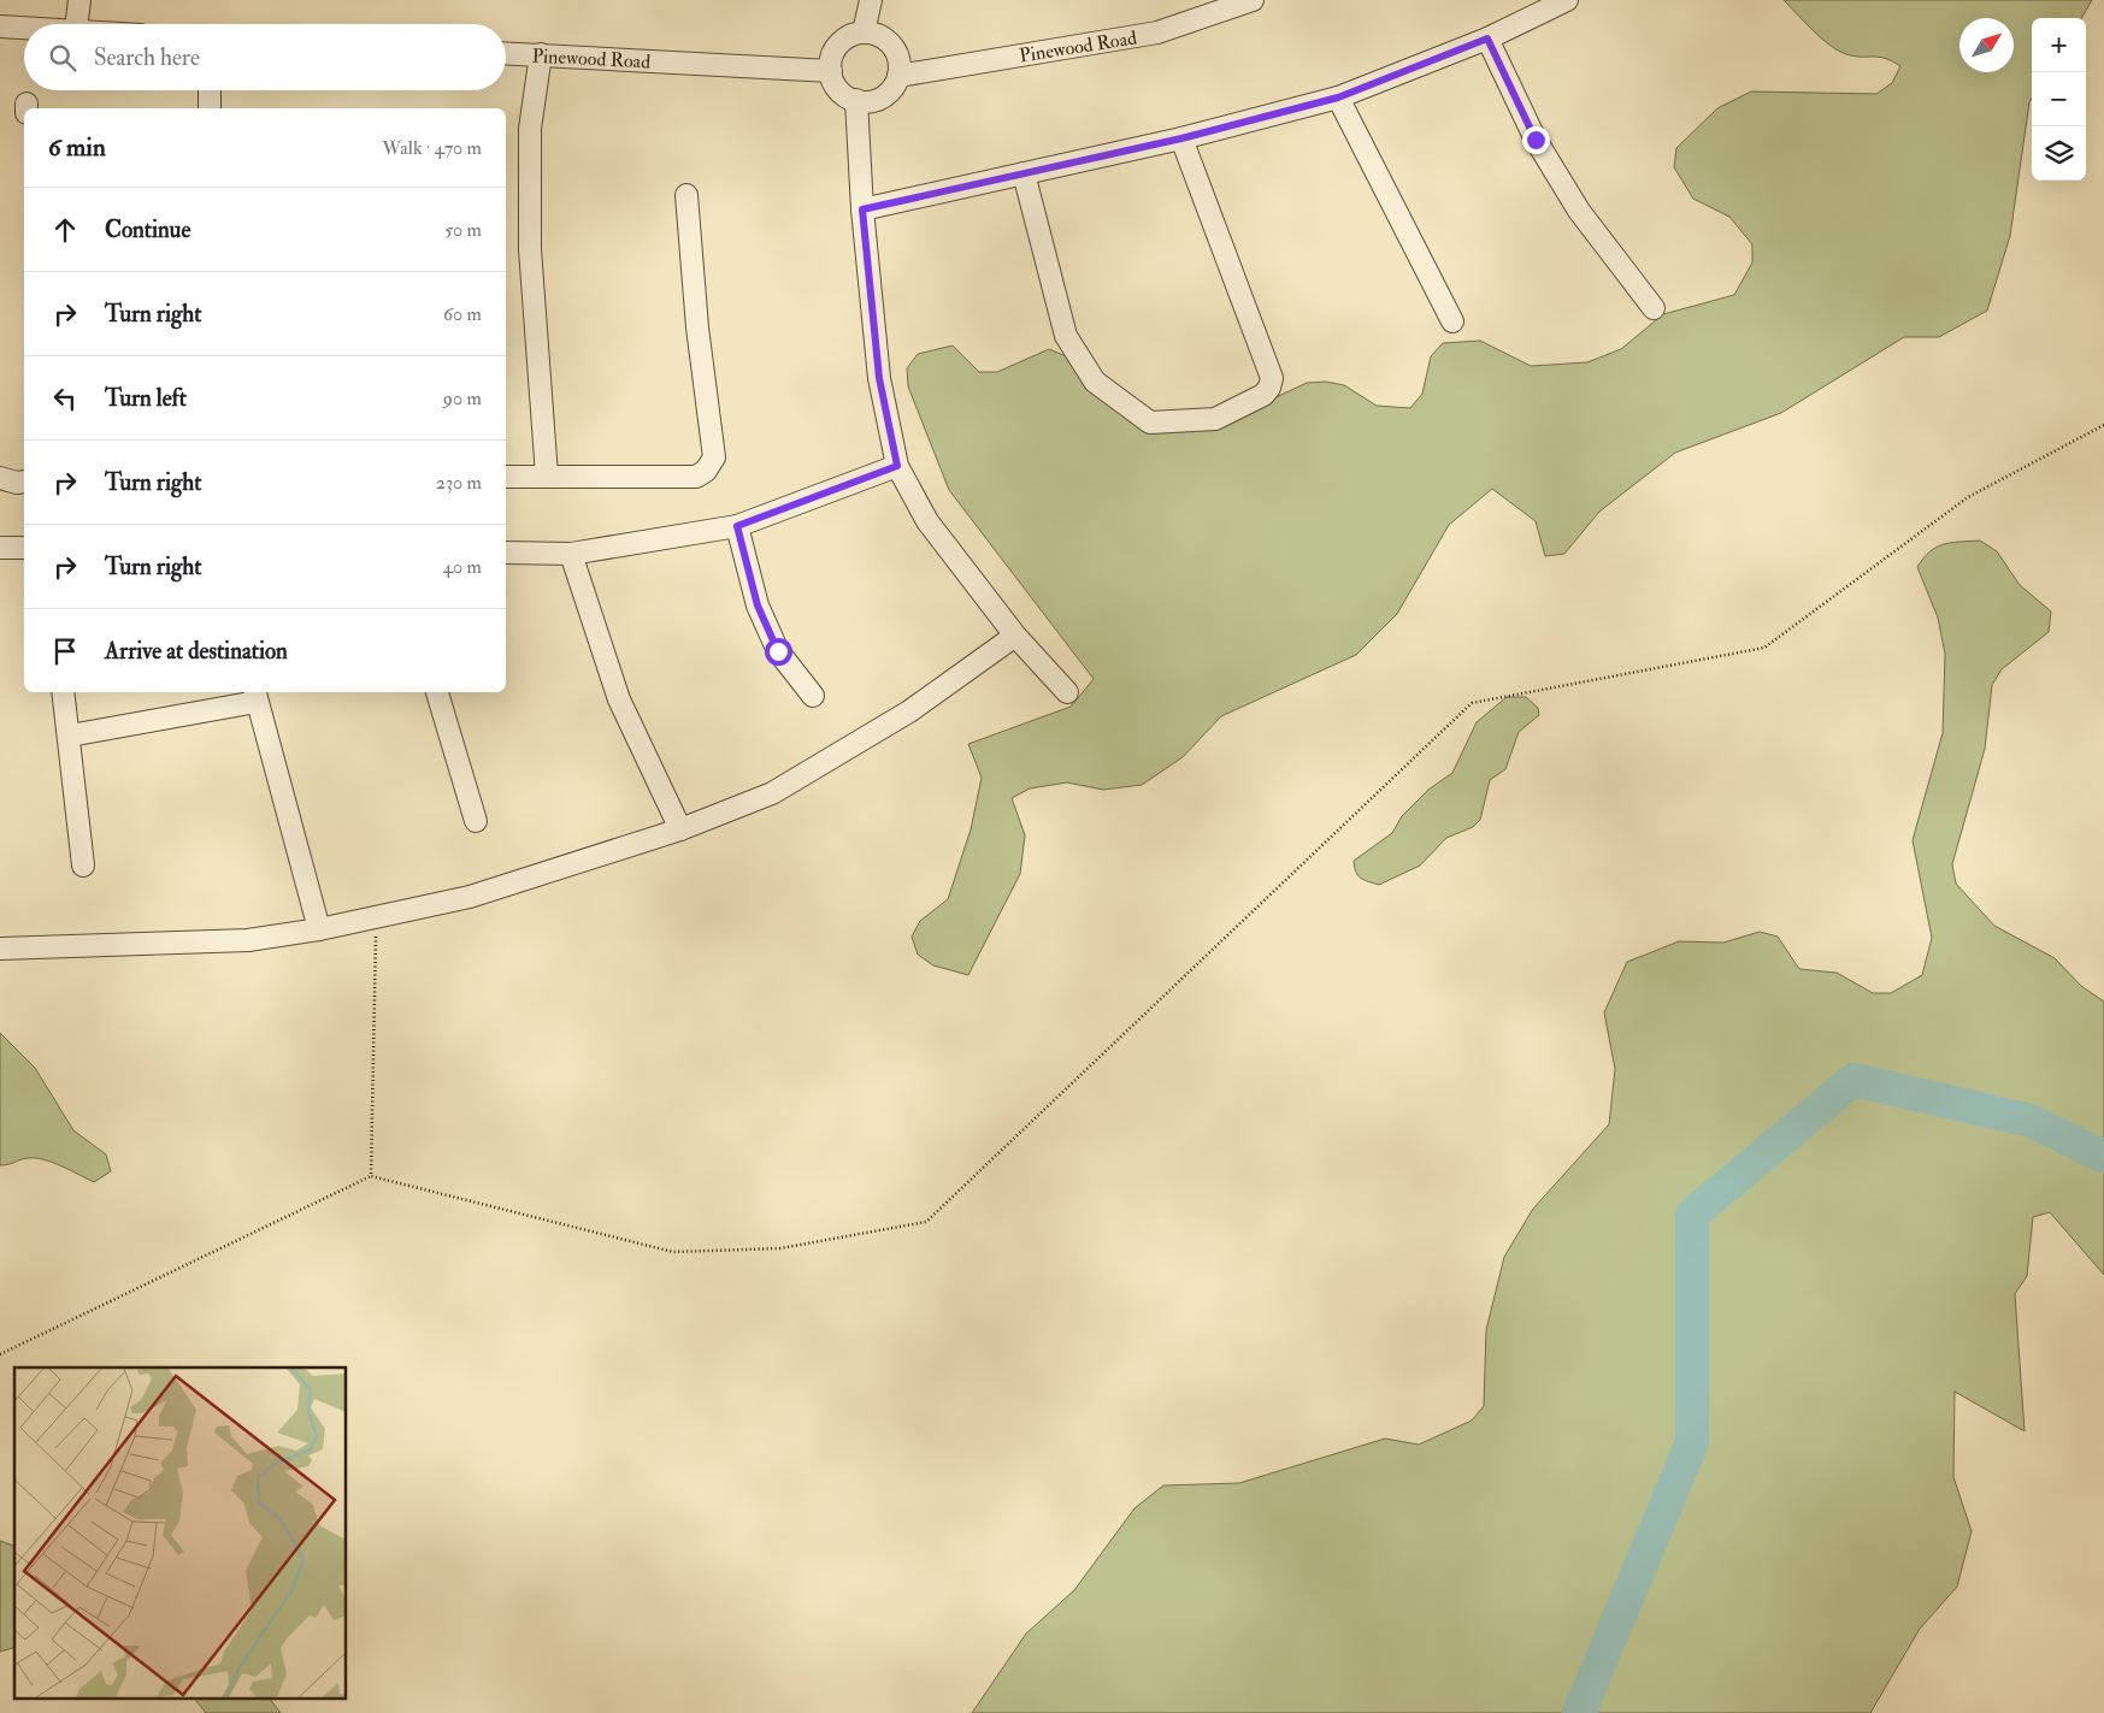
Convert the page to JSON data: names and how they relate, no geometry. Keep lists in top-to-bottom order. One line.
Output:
{"streets":{"street":["Pinewood Road"]},"north":"top right","page":{"map_buttons":["+","−"],"search":"Search here","heading":["6 min","Walk · 470 m"],"list":[["Continue","50 m"],["Turn right","60 m"],["Turn left","90 m"],["Turn right","230 m"],["Turn right","40 m"],"Arrive at destination"]}}
